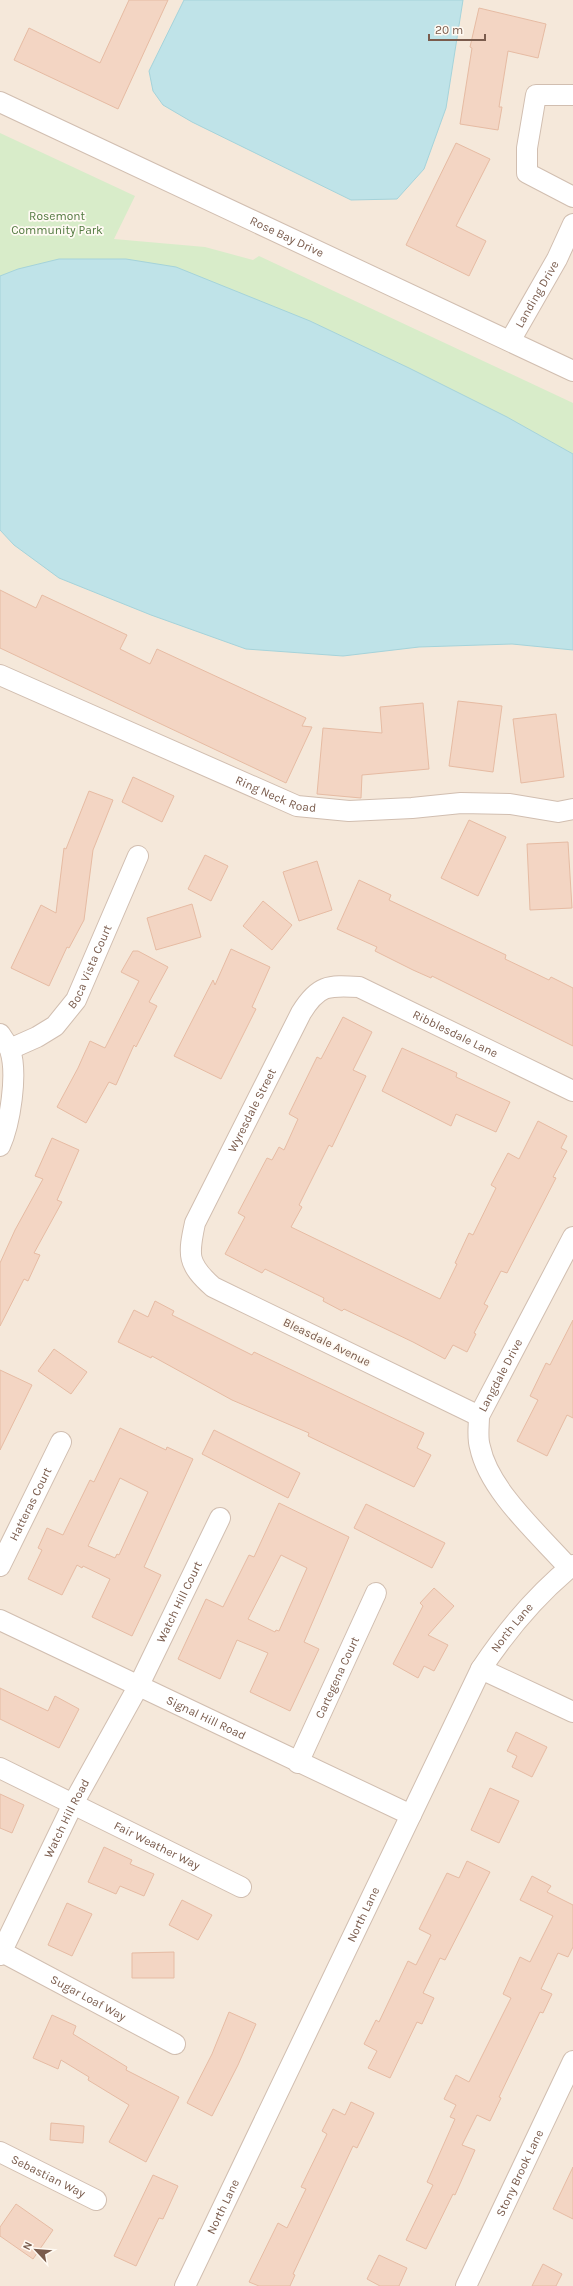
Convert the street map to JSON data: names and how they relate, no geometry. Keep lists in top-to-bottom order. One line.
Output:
{"streets":{"street":["Rose Bay Drive","Landing Drive","Ring Neck Road","Boca Vista Court","Ribblesdale Lane","Wyresdale Street","Bleasdale Avenue","Langdale Drive","Hatteras Court","Watch Hill Court","North Lane","Cartegena Court","Signal Hill Road","Watch Hill Road","Fair Weather Way","Sugar Loaf Way","Stony Brook Lane","Sebastian Way"]},"crossings":[["Rose Bay Drive","Landing Drive"],["Ribblesdale Lane","Wyresdale Street"],["Wyresdale Street","Bleasdale Avenue"],["Bleasdale Avenue","Langdale Drive"],["Langdale Drive","North Lane"],["Watch Hill Court","Signal Hill Road"],["Watch Hill Court","Watch Hill Road"],["North Lane","Signal Hill Road"],["Cartegena Court","Signal Hill Road"],["Signal Hill Road","Watch Hill Road"],["Watch Hill Road","Fair Weather Way"],["Watch Hill Road","Sugar Loaf Way"]],"parks":["Rosemont Community Park"],"scale_bar":"20 m","north":"top left"}
